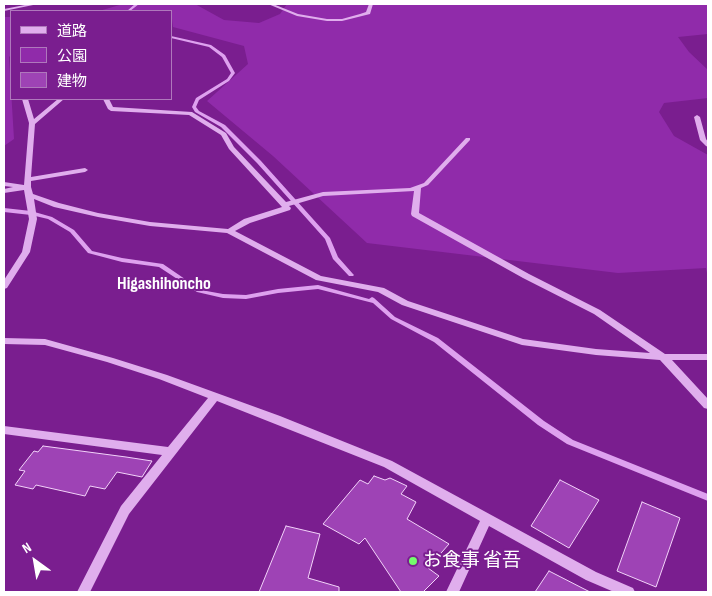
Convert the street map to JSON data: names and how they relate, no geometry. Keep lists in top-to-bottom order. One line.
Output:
{"districts":["Higashihoncho"],"places":["お食事 省吾"],"legend":["道路","公園","建物"],"north":"top left"}
